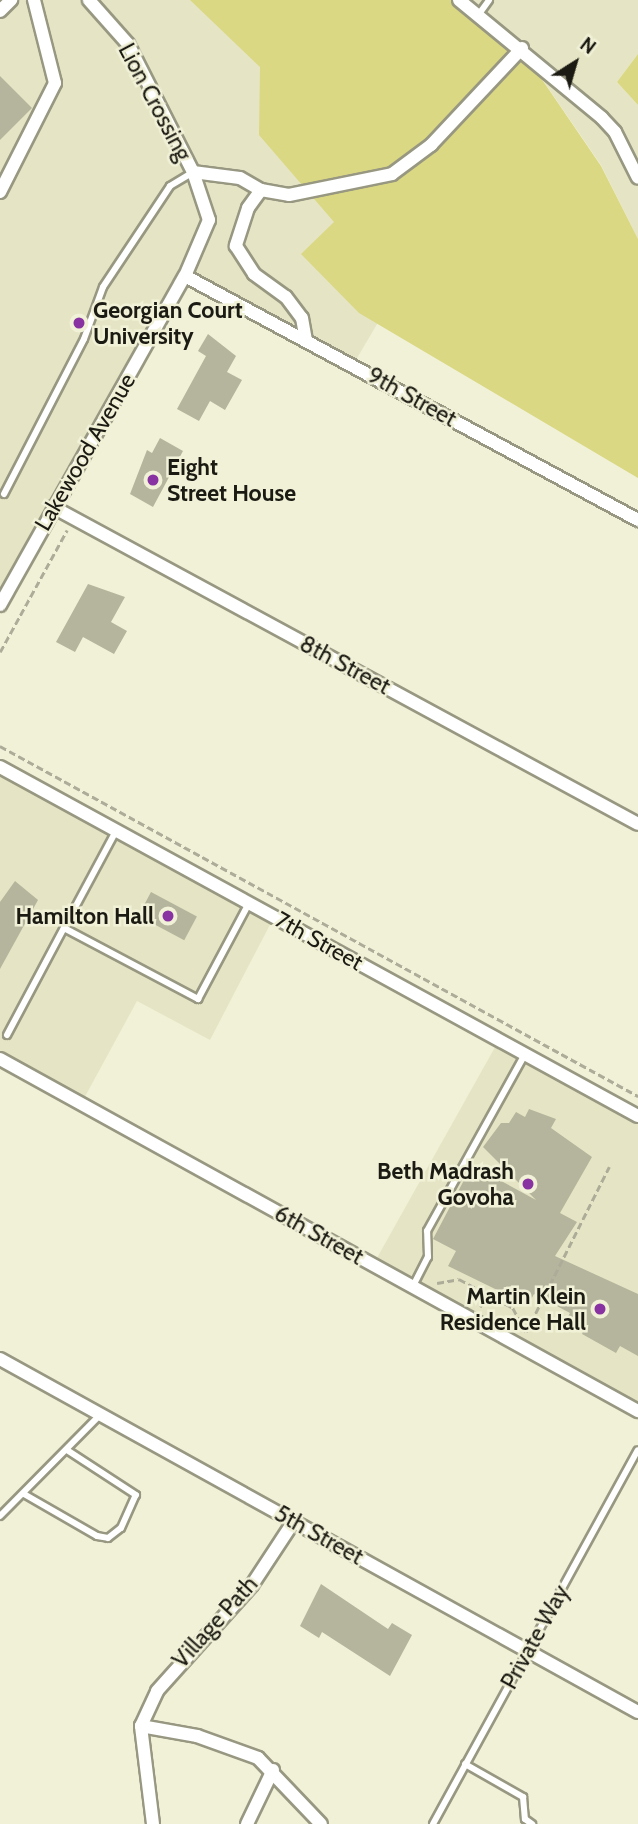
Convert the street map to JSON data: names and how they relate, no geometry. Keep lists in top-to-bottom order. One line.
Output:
{"streets":{"street":["Lion Crossing","9th Street","Lakewood Avenue","8th Street","7th Street","6th Street","5th Street","Village Path"],"lane":["Private Way"]},"crossings":[["Lion Crossing","Lakewood Avenue"],["9th Street","Lakewood Avenue"],["Lakewood Avenue","8th Street"],["5th Street","Village Path"],["5th Street","Private Way"]],"places":["Georgian Court University","Eight Street House","Hamilton Hall","Beth Madrash Govoha","Martin Klein Residence Hall"],"north":"top right"}
